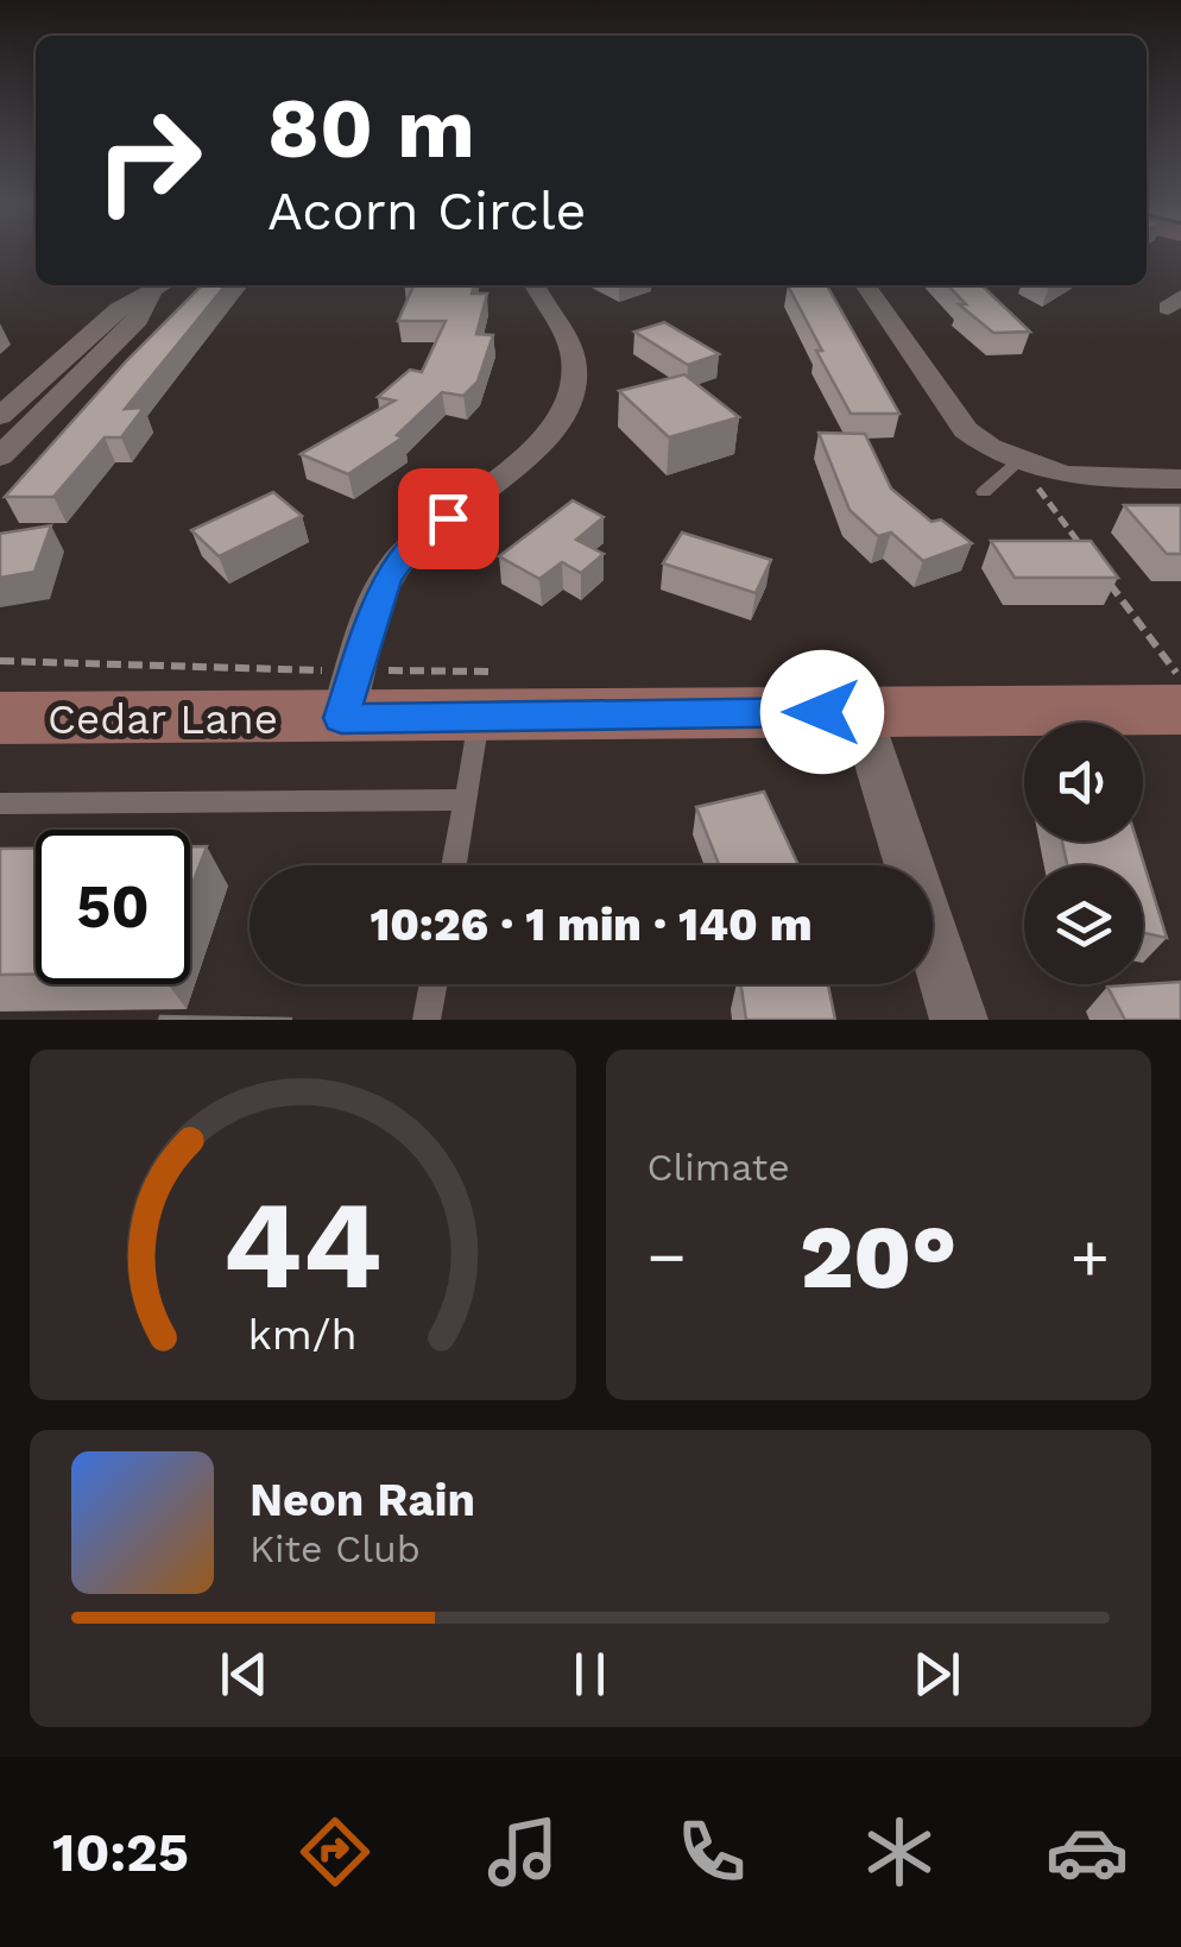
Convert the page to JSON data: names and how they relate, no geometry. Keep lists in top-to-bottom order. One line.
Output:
{"streets":{"main road":["Cedar Lane"]},"page":{"turn":["80 m","Acorn Circle"],"limit":"50","trip":"10:26 · 1 min · 140 m","tile":"Climate","heat":["−","20°","+"],"song":["Neon Rain","Kite Club"],"tabs":"10:25","gauge":["44","km/h"]}}
